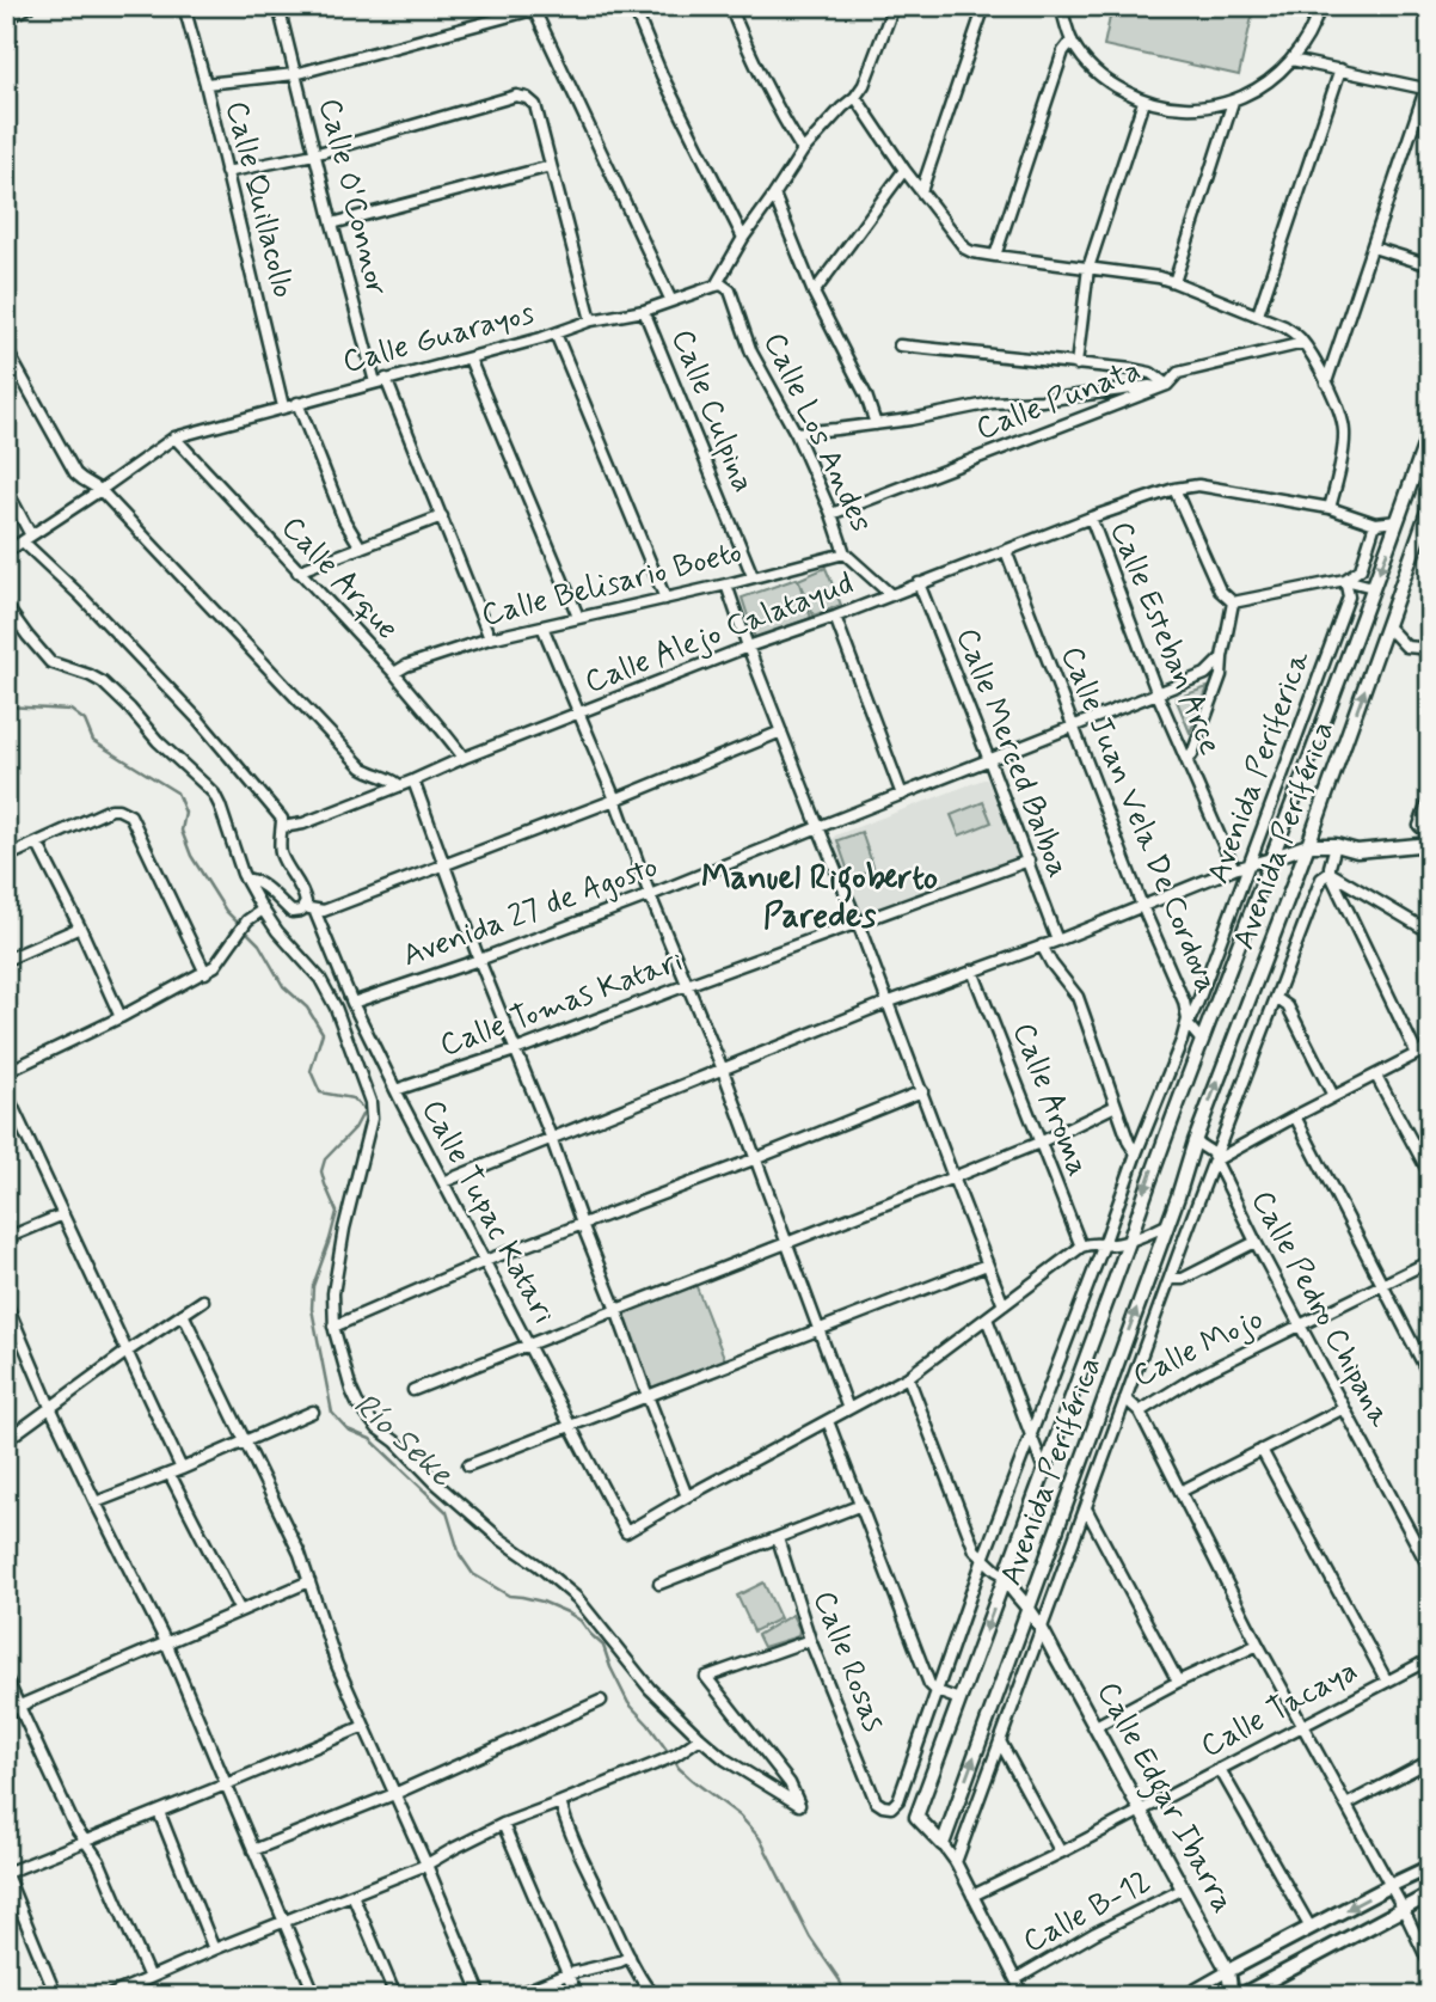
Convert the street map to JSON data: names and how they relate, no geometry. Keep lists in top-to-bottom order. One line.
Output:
{"streets":{"main road":["Calle Edgar Ibarra"],"street":["Calle O'Connor","Calle Quillacollo","Calle Guarayos","Calle Punata","Calle Culpina","Calle Los Andes","Calle Arque","Calle Belisario Boeto","Calle Alejo Calatayud","Calle Esteban Arce","Calle Merced Balboa","Avenida Periferica","Calle Juan Vela De Cordova","Avenida Periférica","Avenida 27 de Agosto","Calle Tomas Katari","Calle Aroma","Calle Tupac Katari","Calle Pedro Chipana","Calle Mojo","Calle Rosas","Calle Tacaya","Calle B-12"]},"crossings":[["Calle O'Connor","Calle Quillacollo"],["Calle O'Connor","Calle Guarayos"],["Calle Quillacollo","Calle Guarayos"],["Calle Guarayos","Calle Culpina"],["Calle Guarayos","Calle Los Andes"],["Calle Guarayos","Calle Arque"],["Calle Punata","Calle Los Andes"],["Calle Culpina","Calle Belisario Boeto"],["Calle Los Andes","Calle Belisario Boeto"],["Calle Los Andes","Calle Alejo Calatayud"],["Calle Arque","Calle Belisario Boeto"],["Calle Arque","Calle Alejo Calatayud"],["Calle Alejo Calatayud","Calle Esteban Arce"],["Calle Alejo Calatayud","Calle Merced Balboa"],["Calle Alejo Calatayud","Calle Juan Vela De Cordova"],["Calle Esteban Arce","Avenida 27 de Agosto"],["Calle Merced Balboa","Avenida 27 de Agosto"],["Calle Merced Balboa","Calle Tomas Katari"],["Avenida Periferica","Calle Juan Vela De Cordova"],["Calle Juan Vela De Cordova","Avenida 27 de Agosto"],["Calle Juan Vela De Cordova","Calle Rosas"],["Avenida Periférica","Calle Edgar Ibarra"],["Avenida 27 de Agosto","Calle Tupac Katari"],["Calle Tomas Katari","Calle Tupac Katari"],["Calle Pedro Chipana","Calle Mojo"],["Calle Tacaya","Calle Edgar Ibarra"],["Calle Edgar Ibarra","Calle B-12"]],"districts":["Manuel Rigoberto Paredes"],"water":["Río Seke"]}
